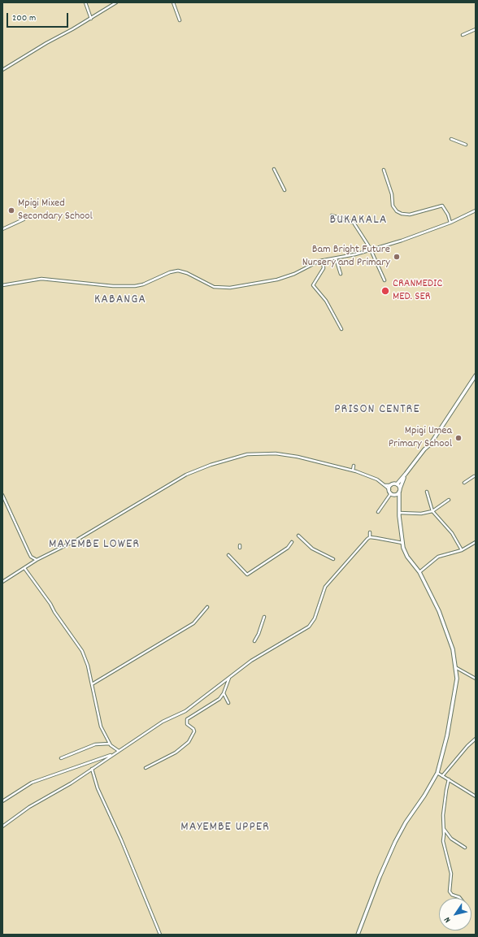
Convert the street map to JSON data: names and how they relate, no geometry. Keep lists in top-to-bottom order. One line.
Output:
{"districts":["BUKAKALA","KABANGA","PRISON CENTRE","MAYEMBE LOWER","MAYEMBE UPPER"],"places":["Mpigi Mixed Secondary School","Bam Bright Future Nursery and Primary","CRANMEDIC MED. SER","Mpigi Umea Primary School"],"scale_bar":"200 m","north":"bottom left"}
